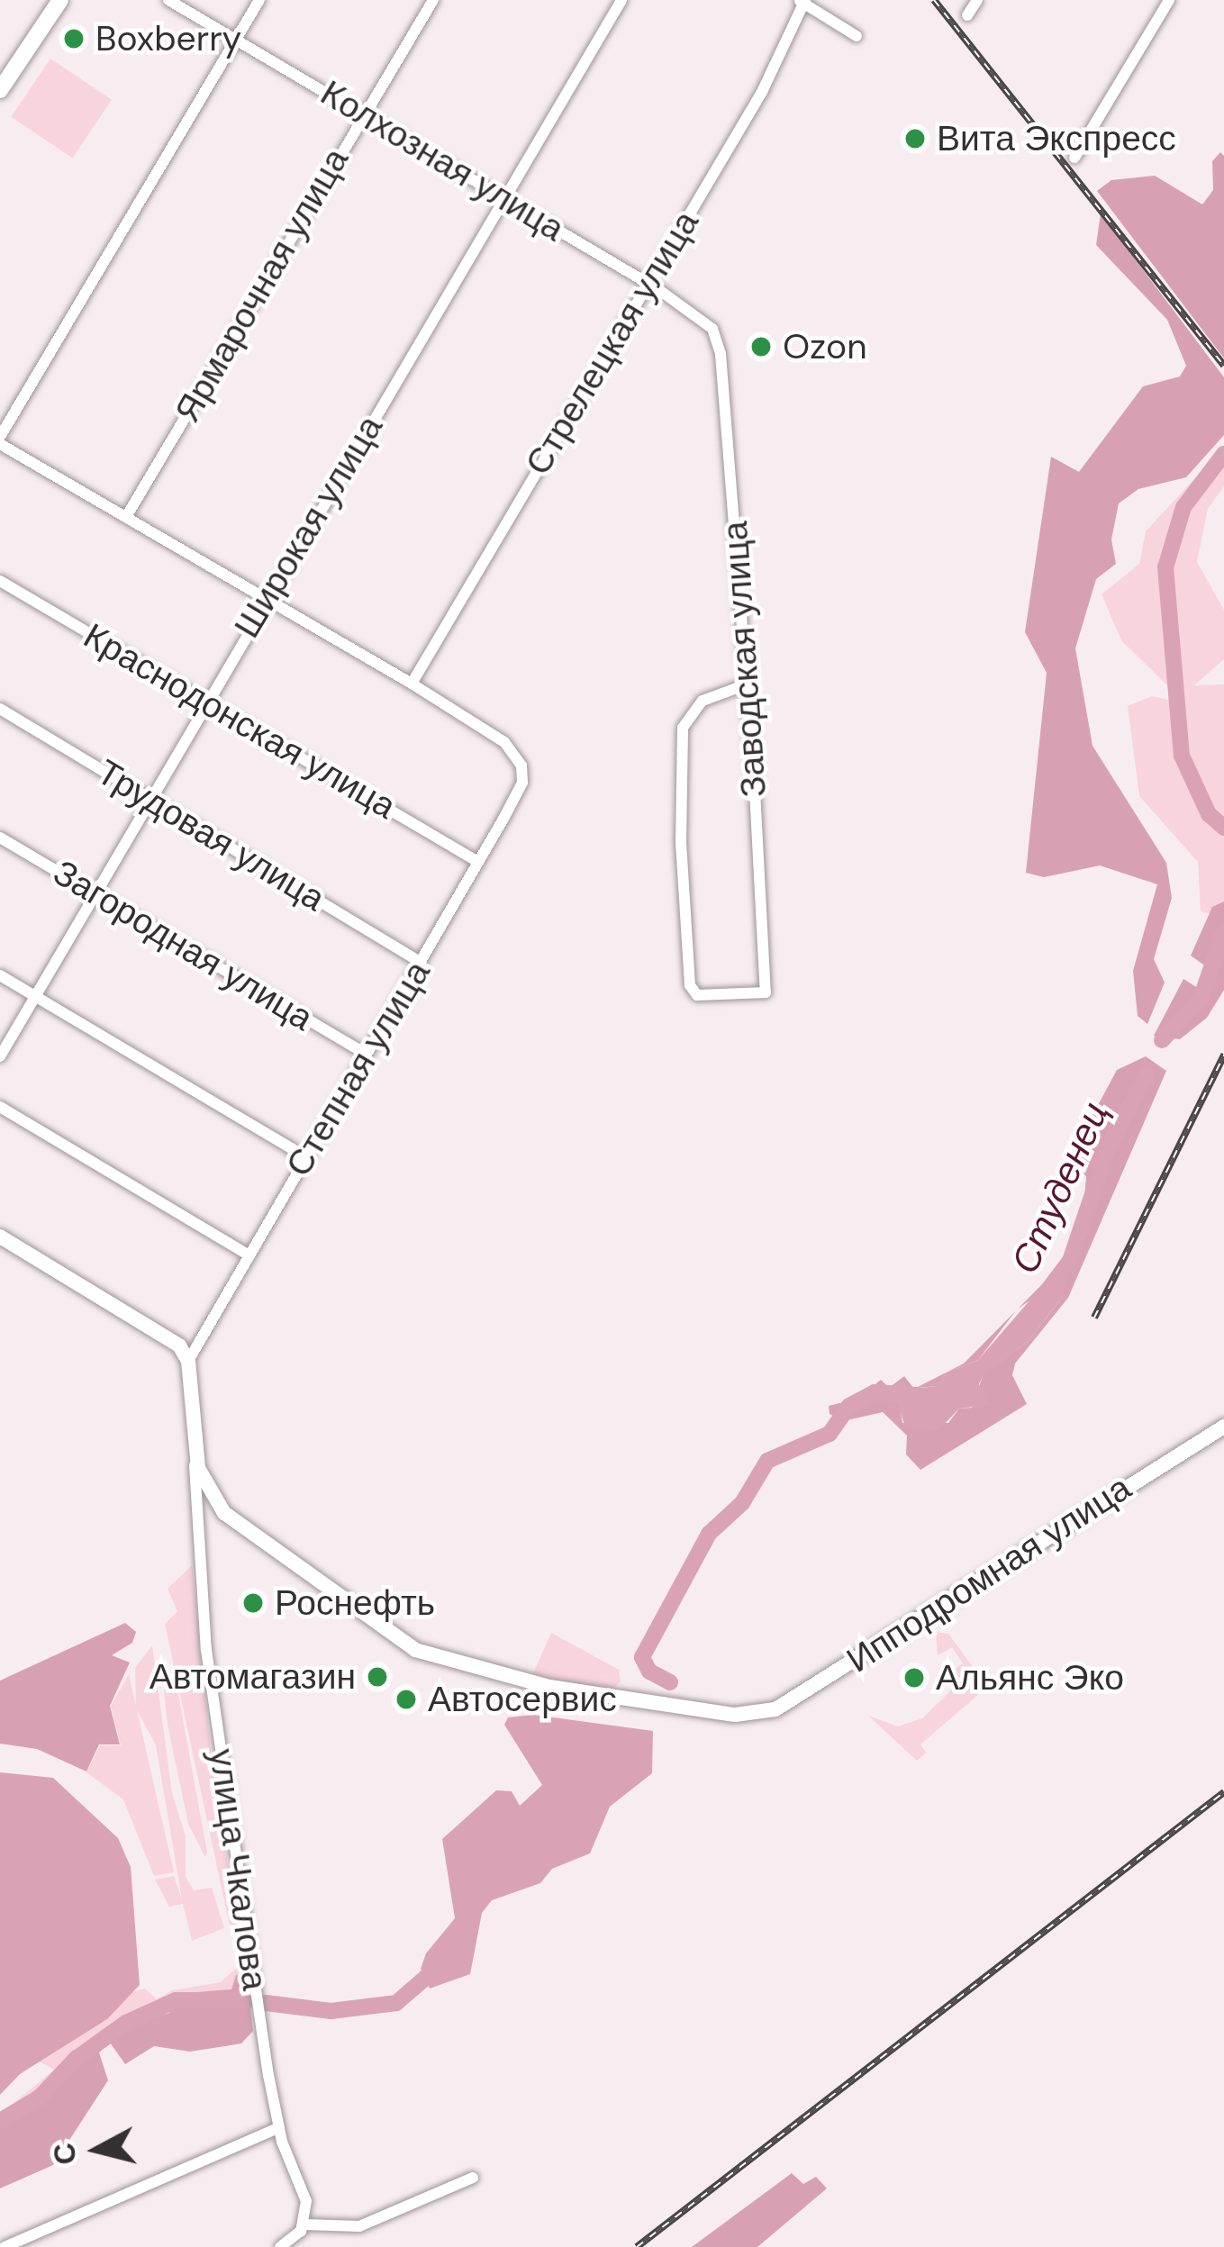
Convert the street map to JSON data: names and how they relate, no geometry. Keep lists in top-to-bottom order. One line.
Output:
{"streets":{"main road":["Ипподромная улица"],"street":["Колхозная улица","Ярмарочная улица","Стрелецкая улица","Широкая улица","Заводская улица","Краснодонская улица","Трудовая улица","Загородная улица","Степная улица","улица Чкалова"]},"crossings":[["Колхозная улица","Ярмарочная улица"],["Колхозная улица","Стрелецкая улица"],["Колхозная улица","Широкая улица"],["Колхозная улица","Заводская улица"],["Стрелецкая улица","Степная улица"],["Широкая улица","Краснодонская улица"],["Широкая улица","Трудовая улица"],["Широкая улица","Загородная улица"],["Краснодонская улица","Степная улица"],["Трудовая улица","Степная улица"],["Загородная улица","Степная улица"],["Ипподромная улица","улица Чкалова"]],"water":["Студенец"],"places":["Boxberry","Вита Экспресс","Ozon","Роснефть","Автомагазин","Альянс Эко","Автосервис"],"north":"left"}
